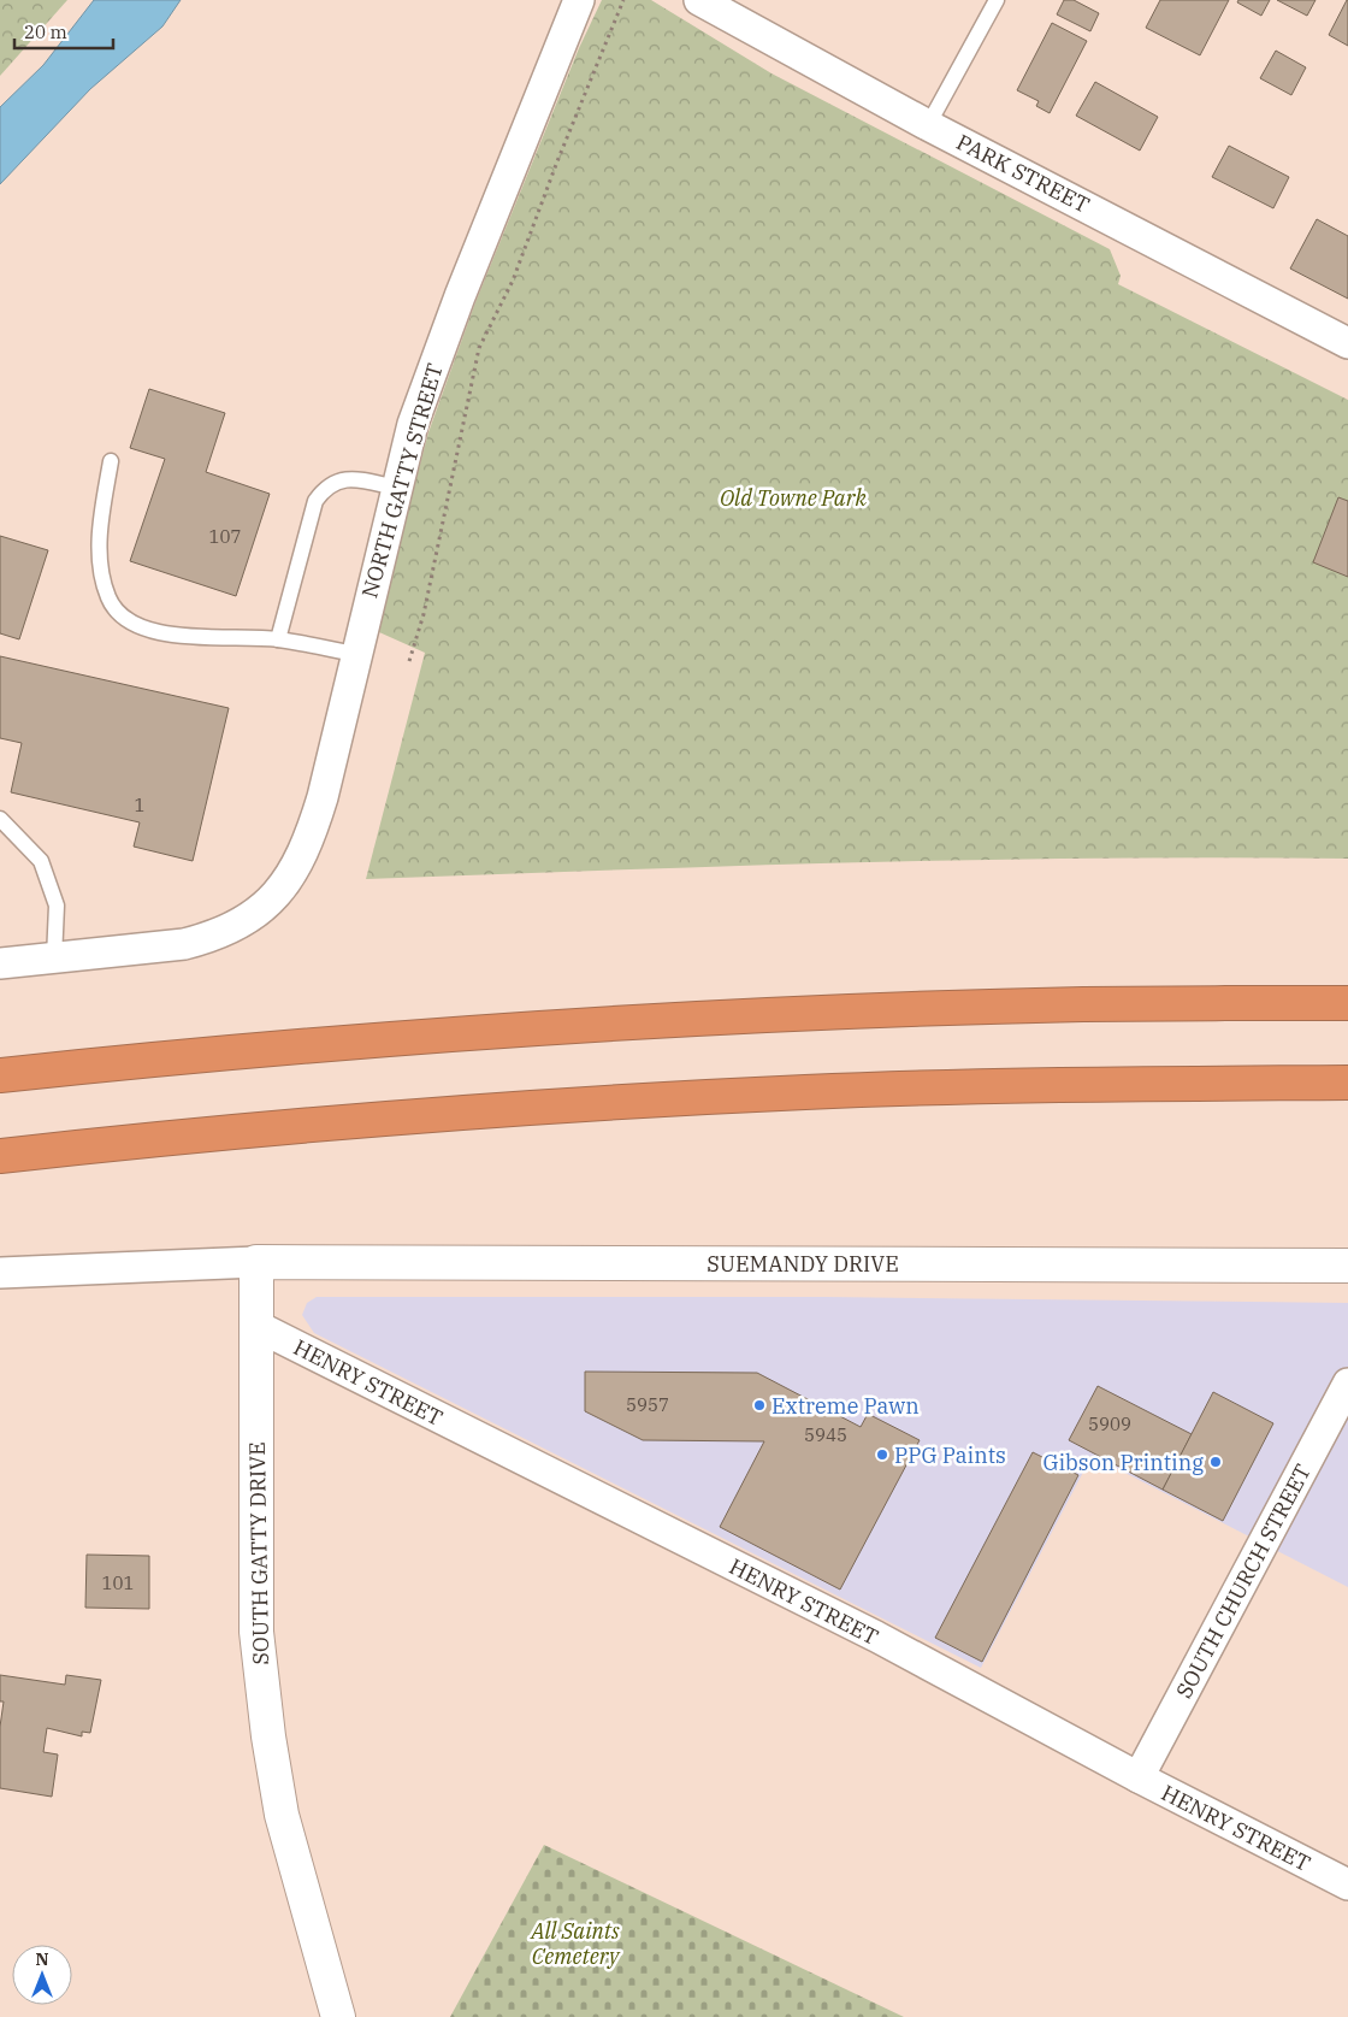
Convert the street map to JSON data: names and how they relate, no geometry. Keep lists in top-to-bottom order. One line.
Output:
{"streets":{"street":["PARK STREET","NORTH GATTY STREET","SUEMANDY DRIVE","HENRY STREET","SOUTH GATTY DRIVE","SOUTH CHURCH STREET"]},"crossings":[["SUEMANDY DRIVE","SOUTH GATTY DRIVE"],["HENRY STREET","SOUTH GATTY DRIVE"],["HENRY STREET","SOUTH CHURCH STREET"]],"parks":["Old Towne Park","All Saints Cemetery"],"places":["Extreme Pawn","PPG Paints","Gibson Printing"],"house_numbers":["107","1","5957","5909","5945","101"],"scale_bar":"20 m","north":"top"}
